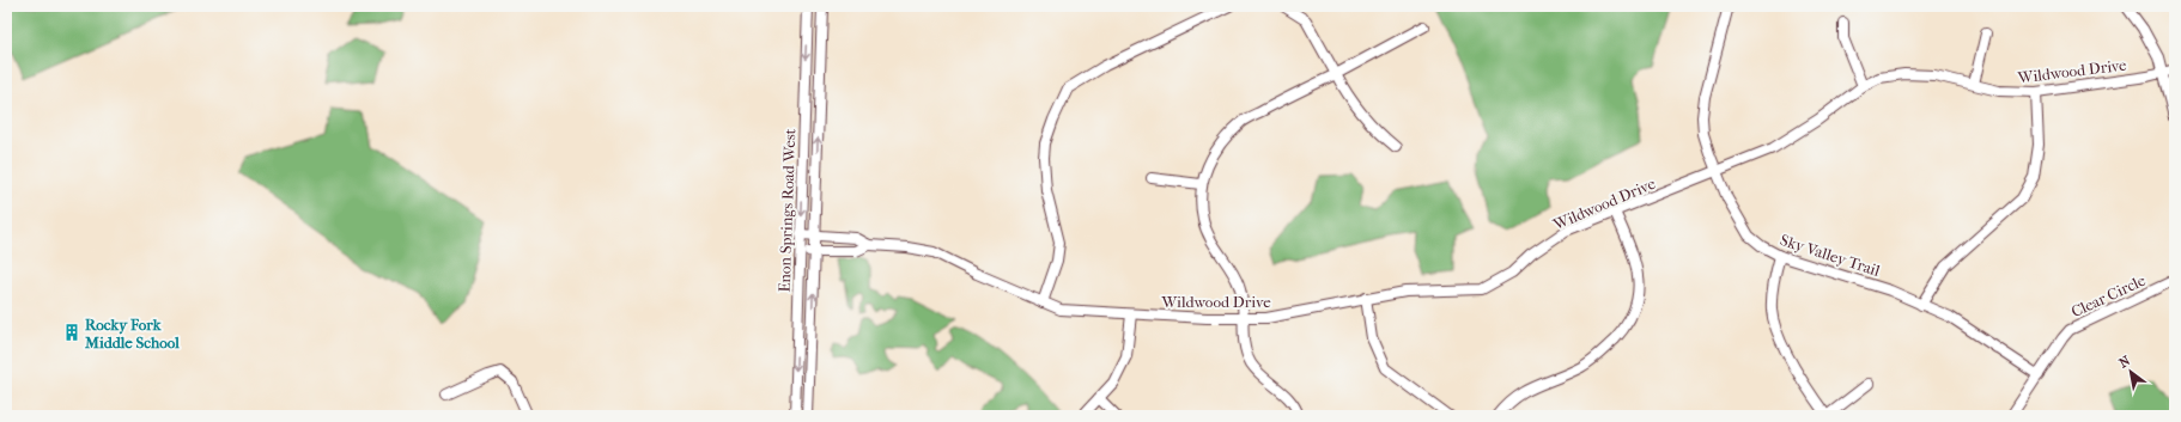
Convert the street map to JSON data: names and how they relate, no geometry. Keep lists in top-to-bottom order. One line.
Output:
{"streets":{"street":["Wildwood Drive","Enon Springs Road West","Sky Valley Trail","Clear Circle"]},"crossings":[["Wildwood Drive","Enon Springs Road West"],["Wildwood Drive","Sky Valley Trail"],["Sky Valley Trail","Clear Circle"]],"places":{"building":["Rocky Fork Middle School"]},"north":"top left"}
